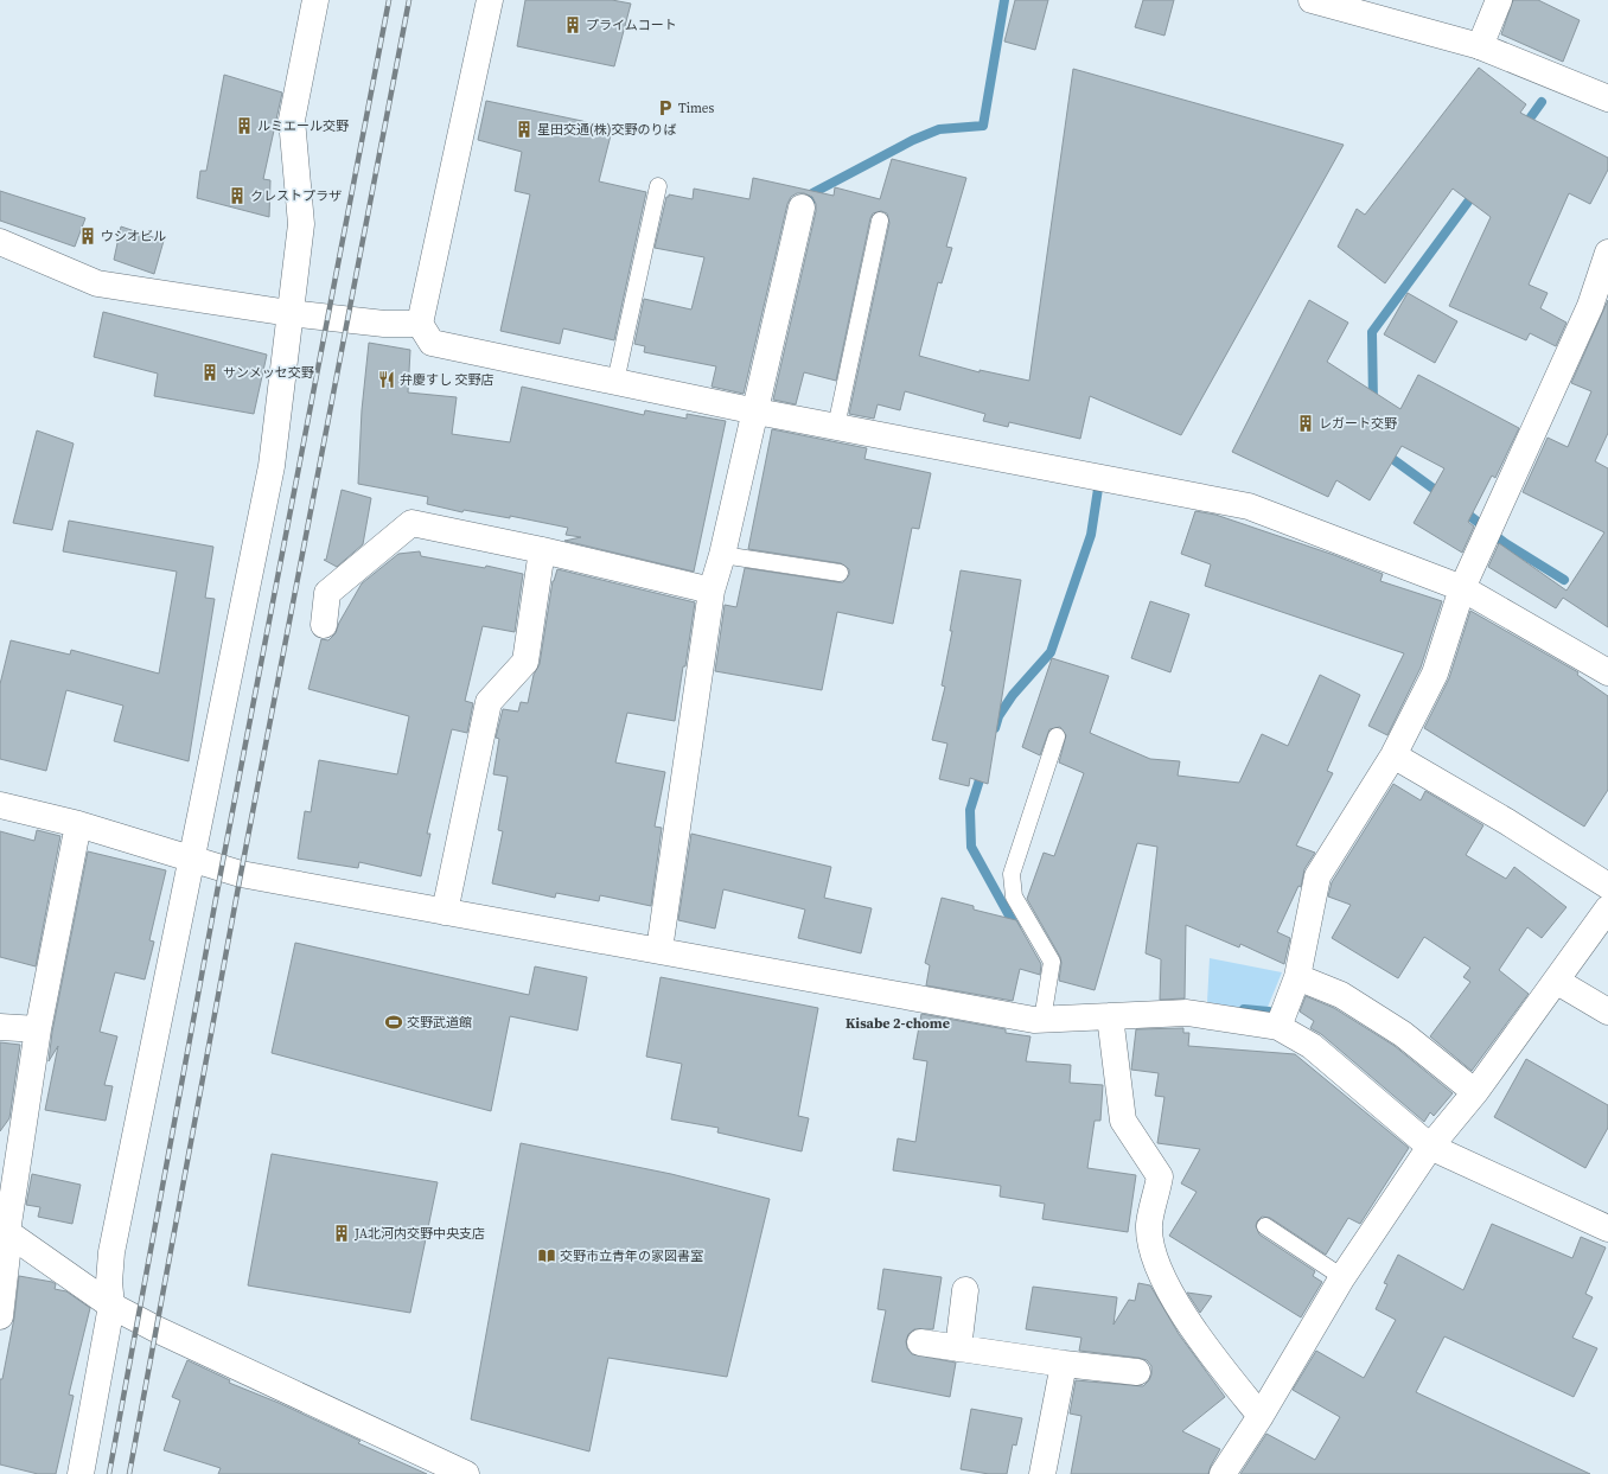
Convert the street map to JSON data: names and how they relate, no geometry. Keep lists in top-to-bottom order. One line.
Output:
{"districts":["Kisabe 2-chome"],"places":{"building":["プライムコート","ルミエール交野","星田交通(株)交野のりば","クレストプラザ","ウシオビル","サンメッセ交野","レガート交野","JA北河内交野中央支店"],"parking":["Times"],"restaurant":["弁慶すし 交野店"],"sports":["交野武道館"],"library":["交野市立青年の家図書室"]}}
